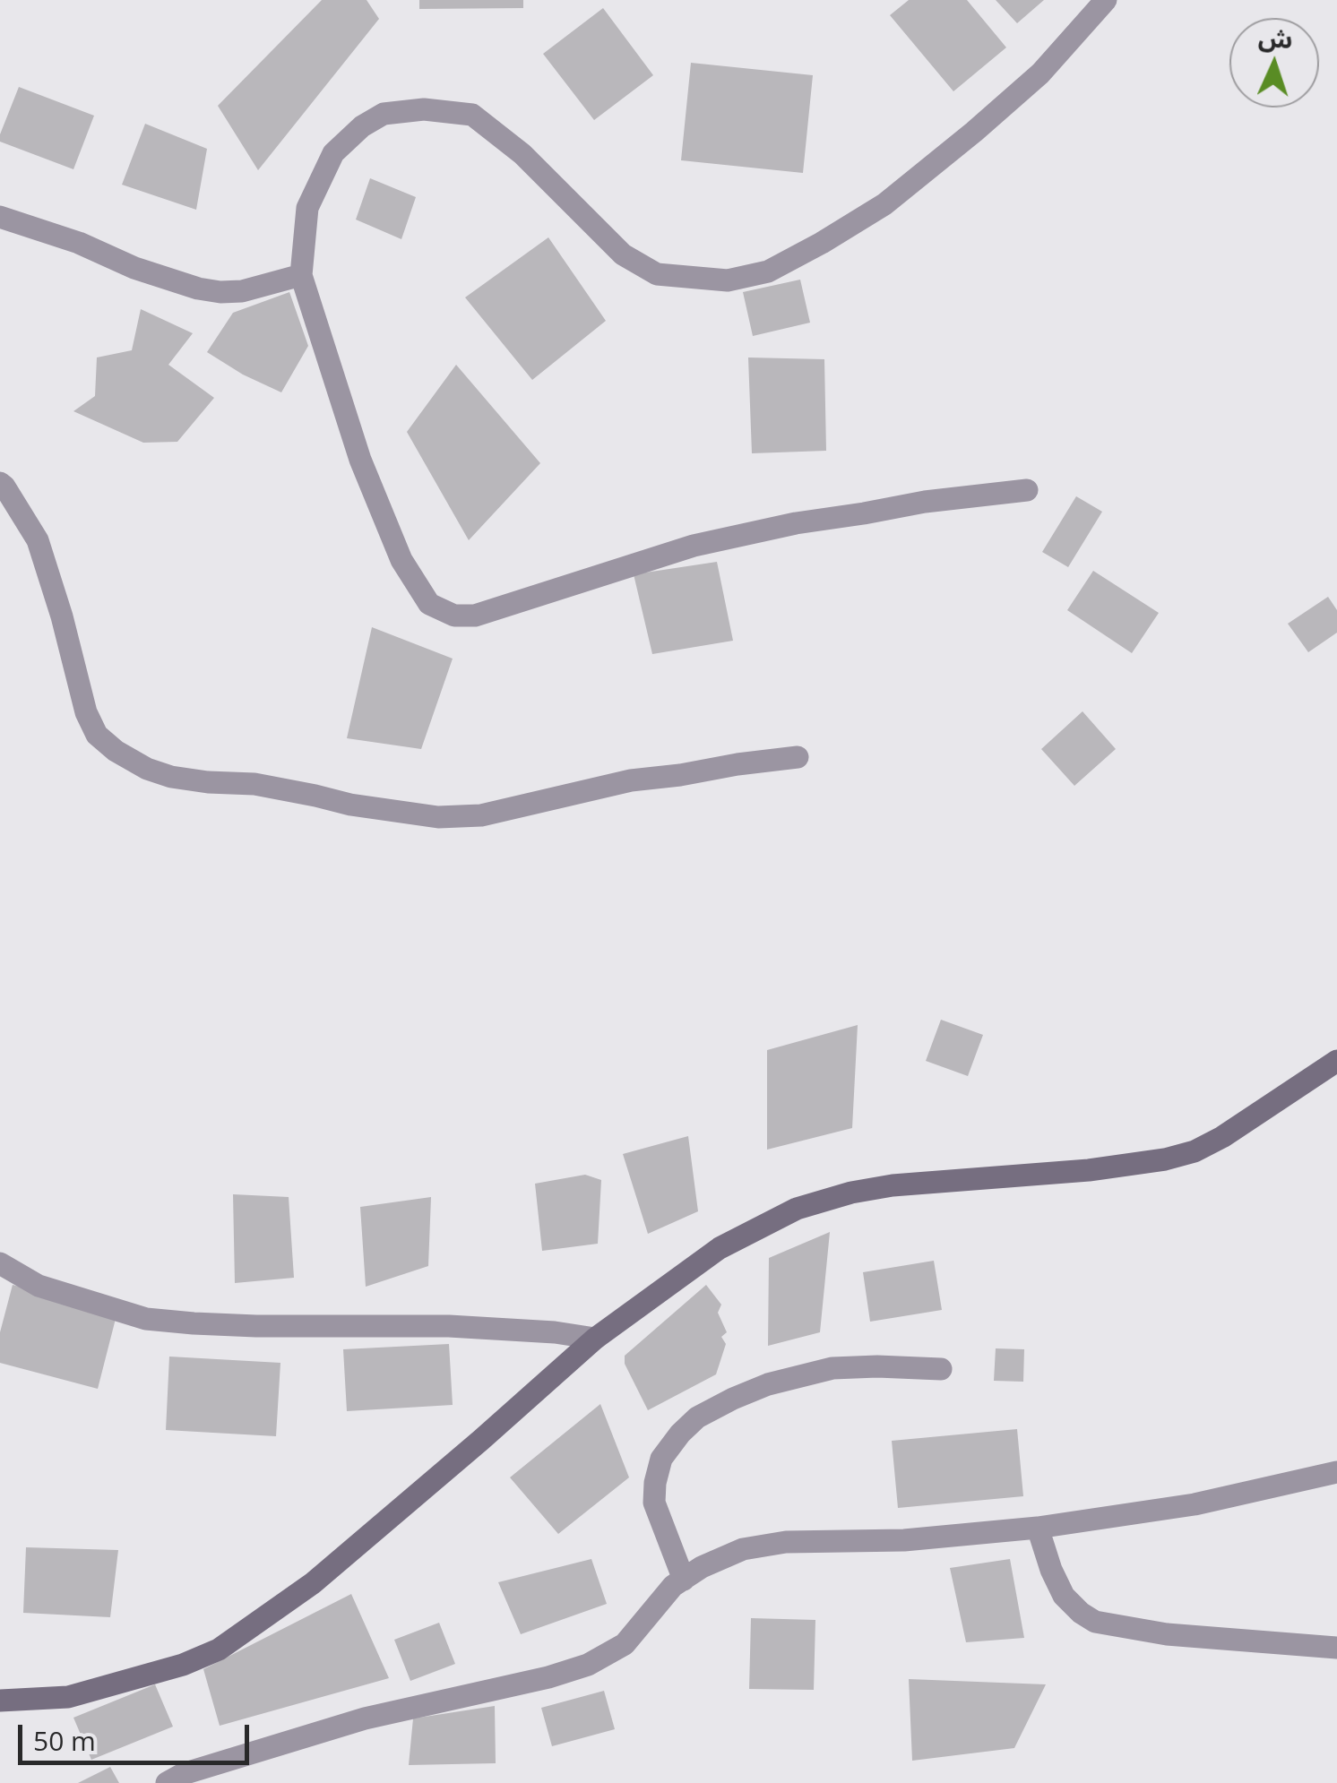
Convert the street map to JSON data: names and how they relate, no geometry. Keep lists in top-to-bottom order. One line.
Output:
{"scale_bar":"50 m","north":"top"}
